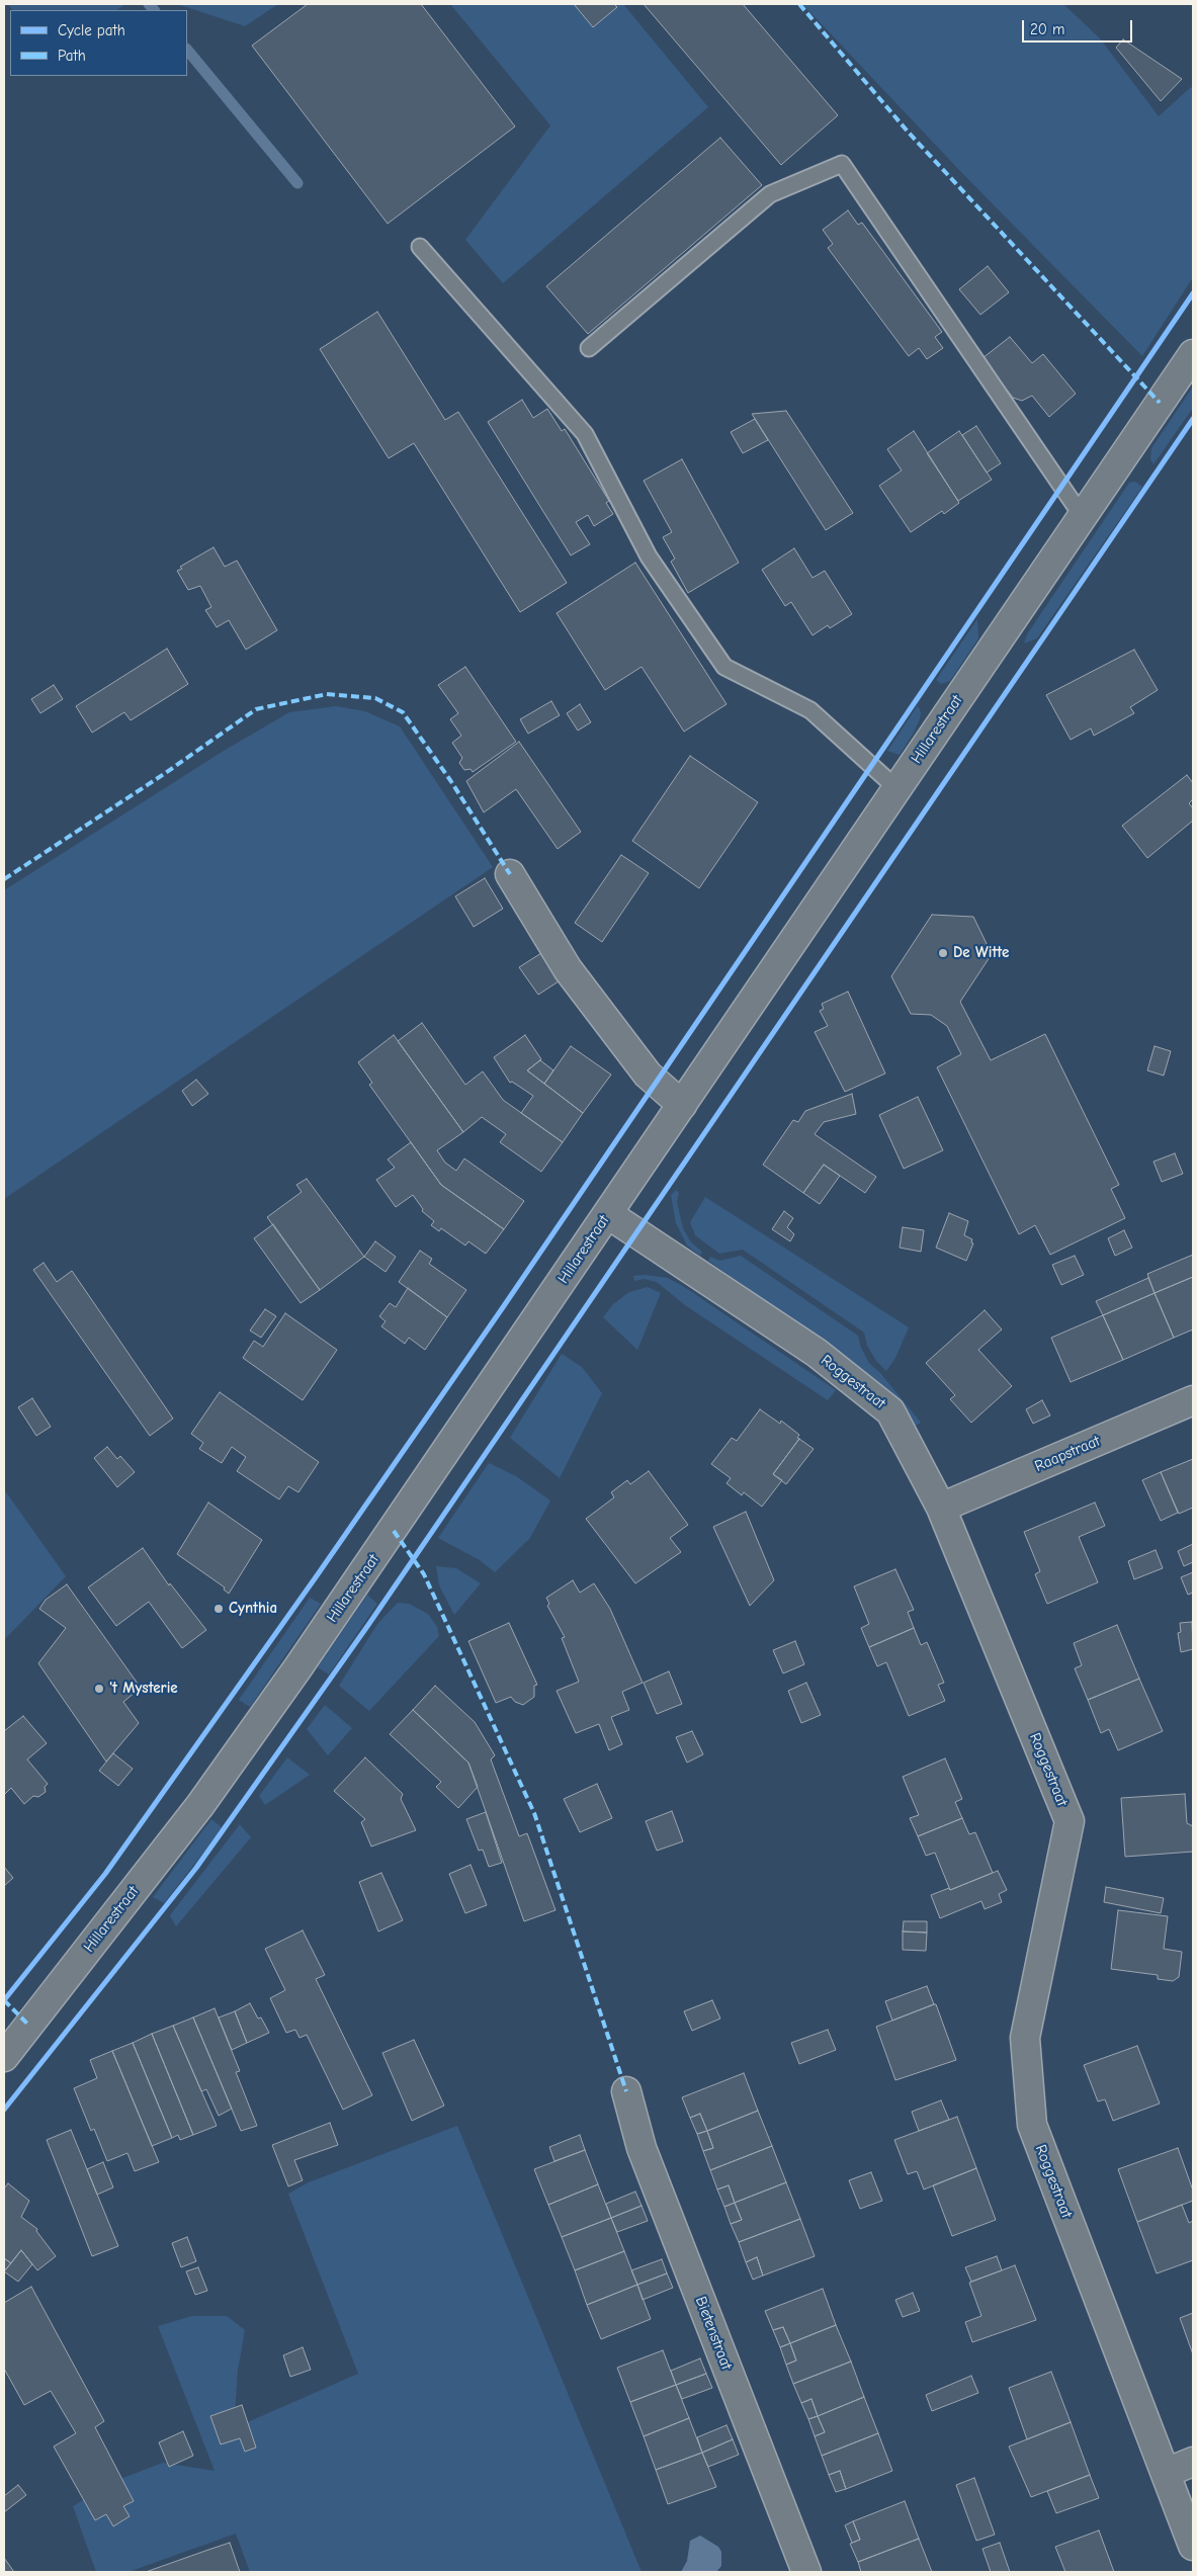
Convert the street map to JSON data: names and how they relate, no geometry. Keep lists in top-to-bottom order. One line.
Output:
{"streets":{"street":["Hillarestraat","Roggestraat","Raapstraat","Bietenstraat"]},"crossings":[["Hillarestraat","Roggestraat"],["Roggestraat","Raapstraat"]],"places":["De Witte","Cynthia","'t Mysterie"],"legend":["Cycle path","Path"],"scale_bar":"20 m"}
